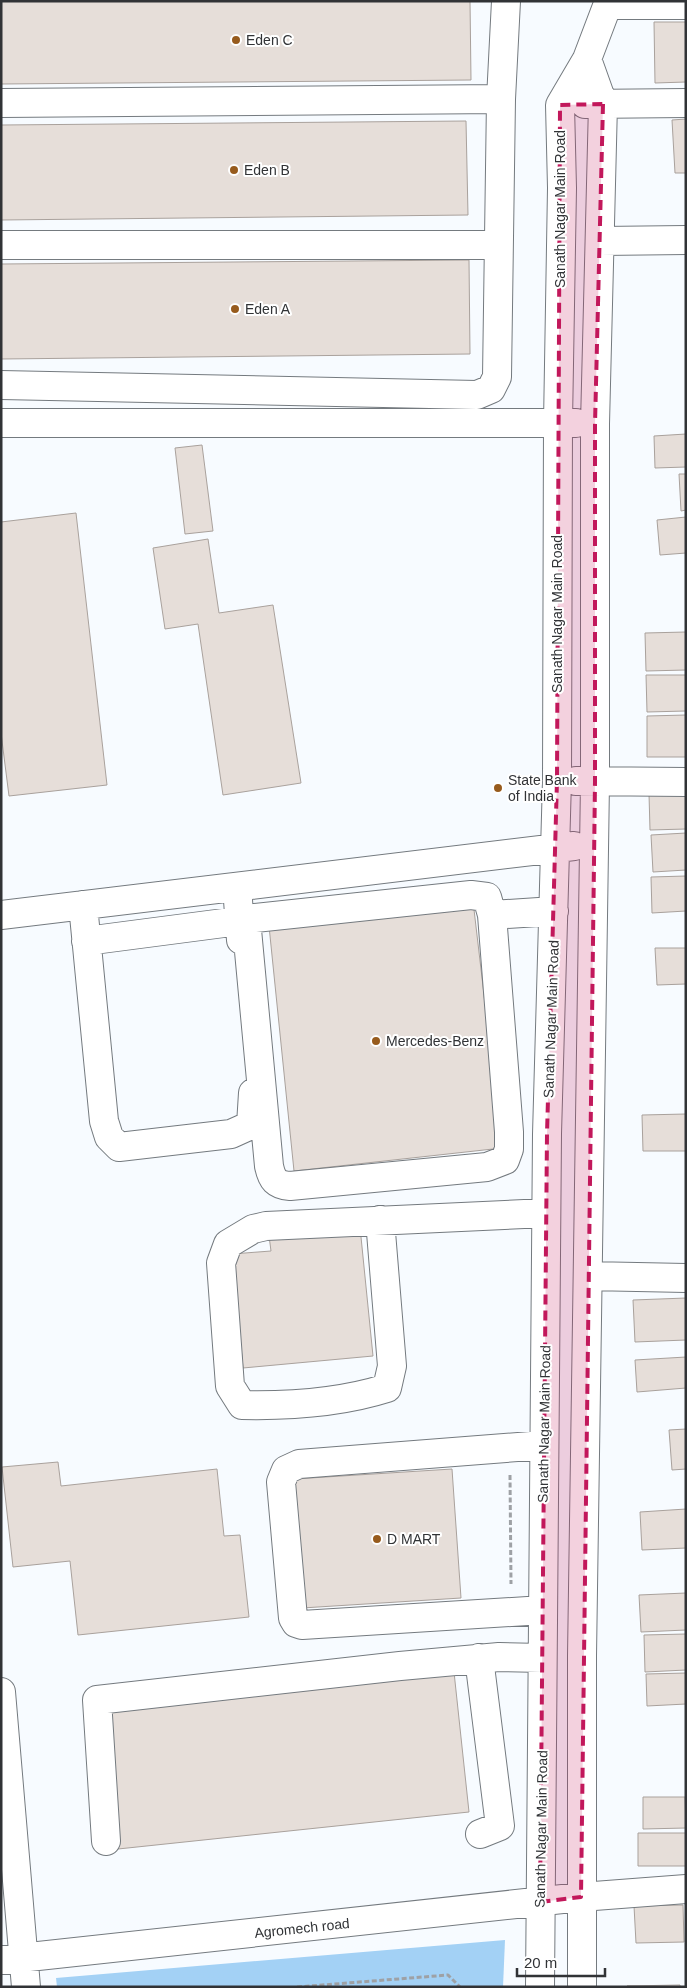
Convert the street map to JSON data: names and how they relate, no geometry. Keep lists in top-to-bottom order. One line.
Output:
{"streets":{"street":["Sanath Nagar Main Road","Agromech road"]},"crossings":[["Sanath Nagar Main Road","Agromech road"]],"places":["Eden C","Eden B","Eden A","State Bank of India","Mercedes-Benz","D MART"],"scale_bar":"20 m"}
